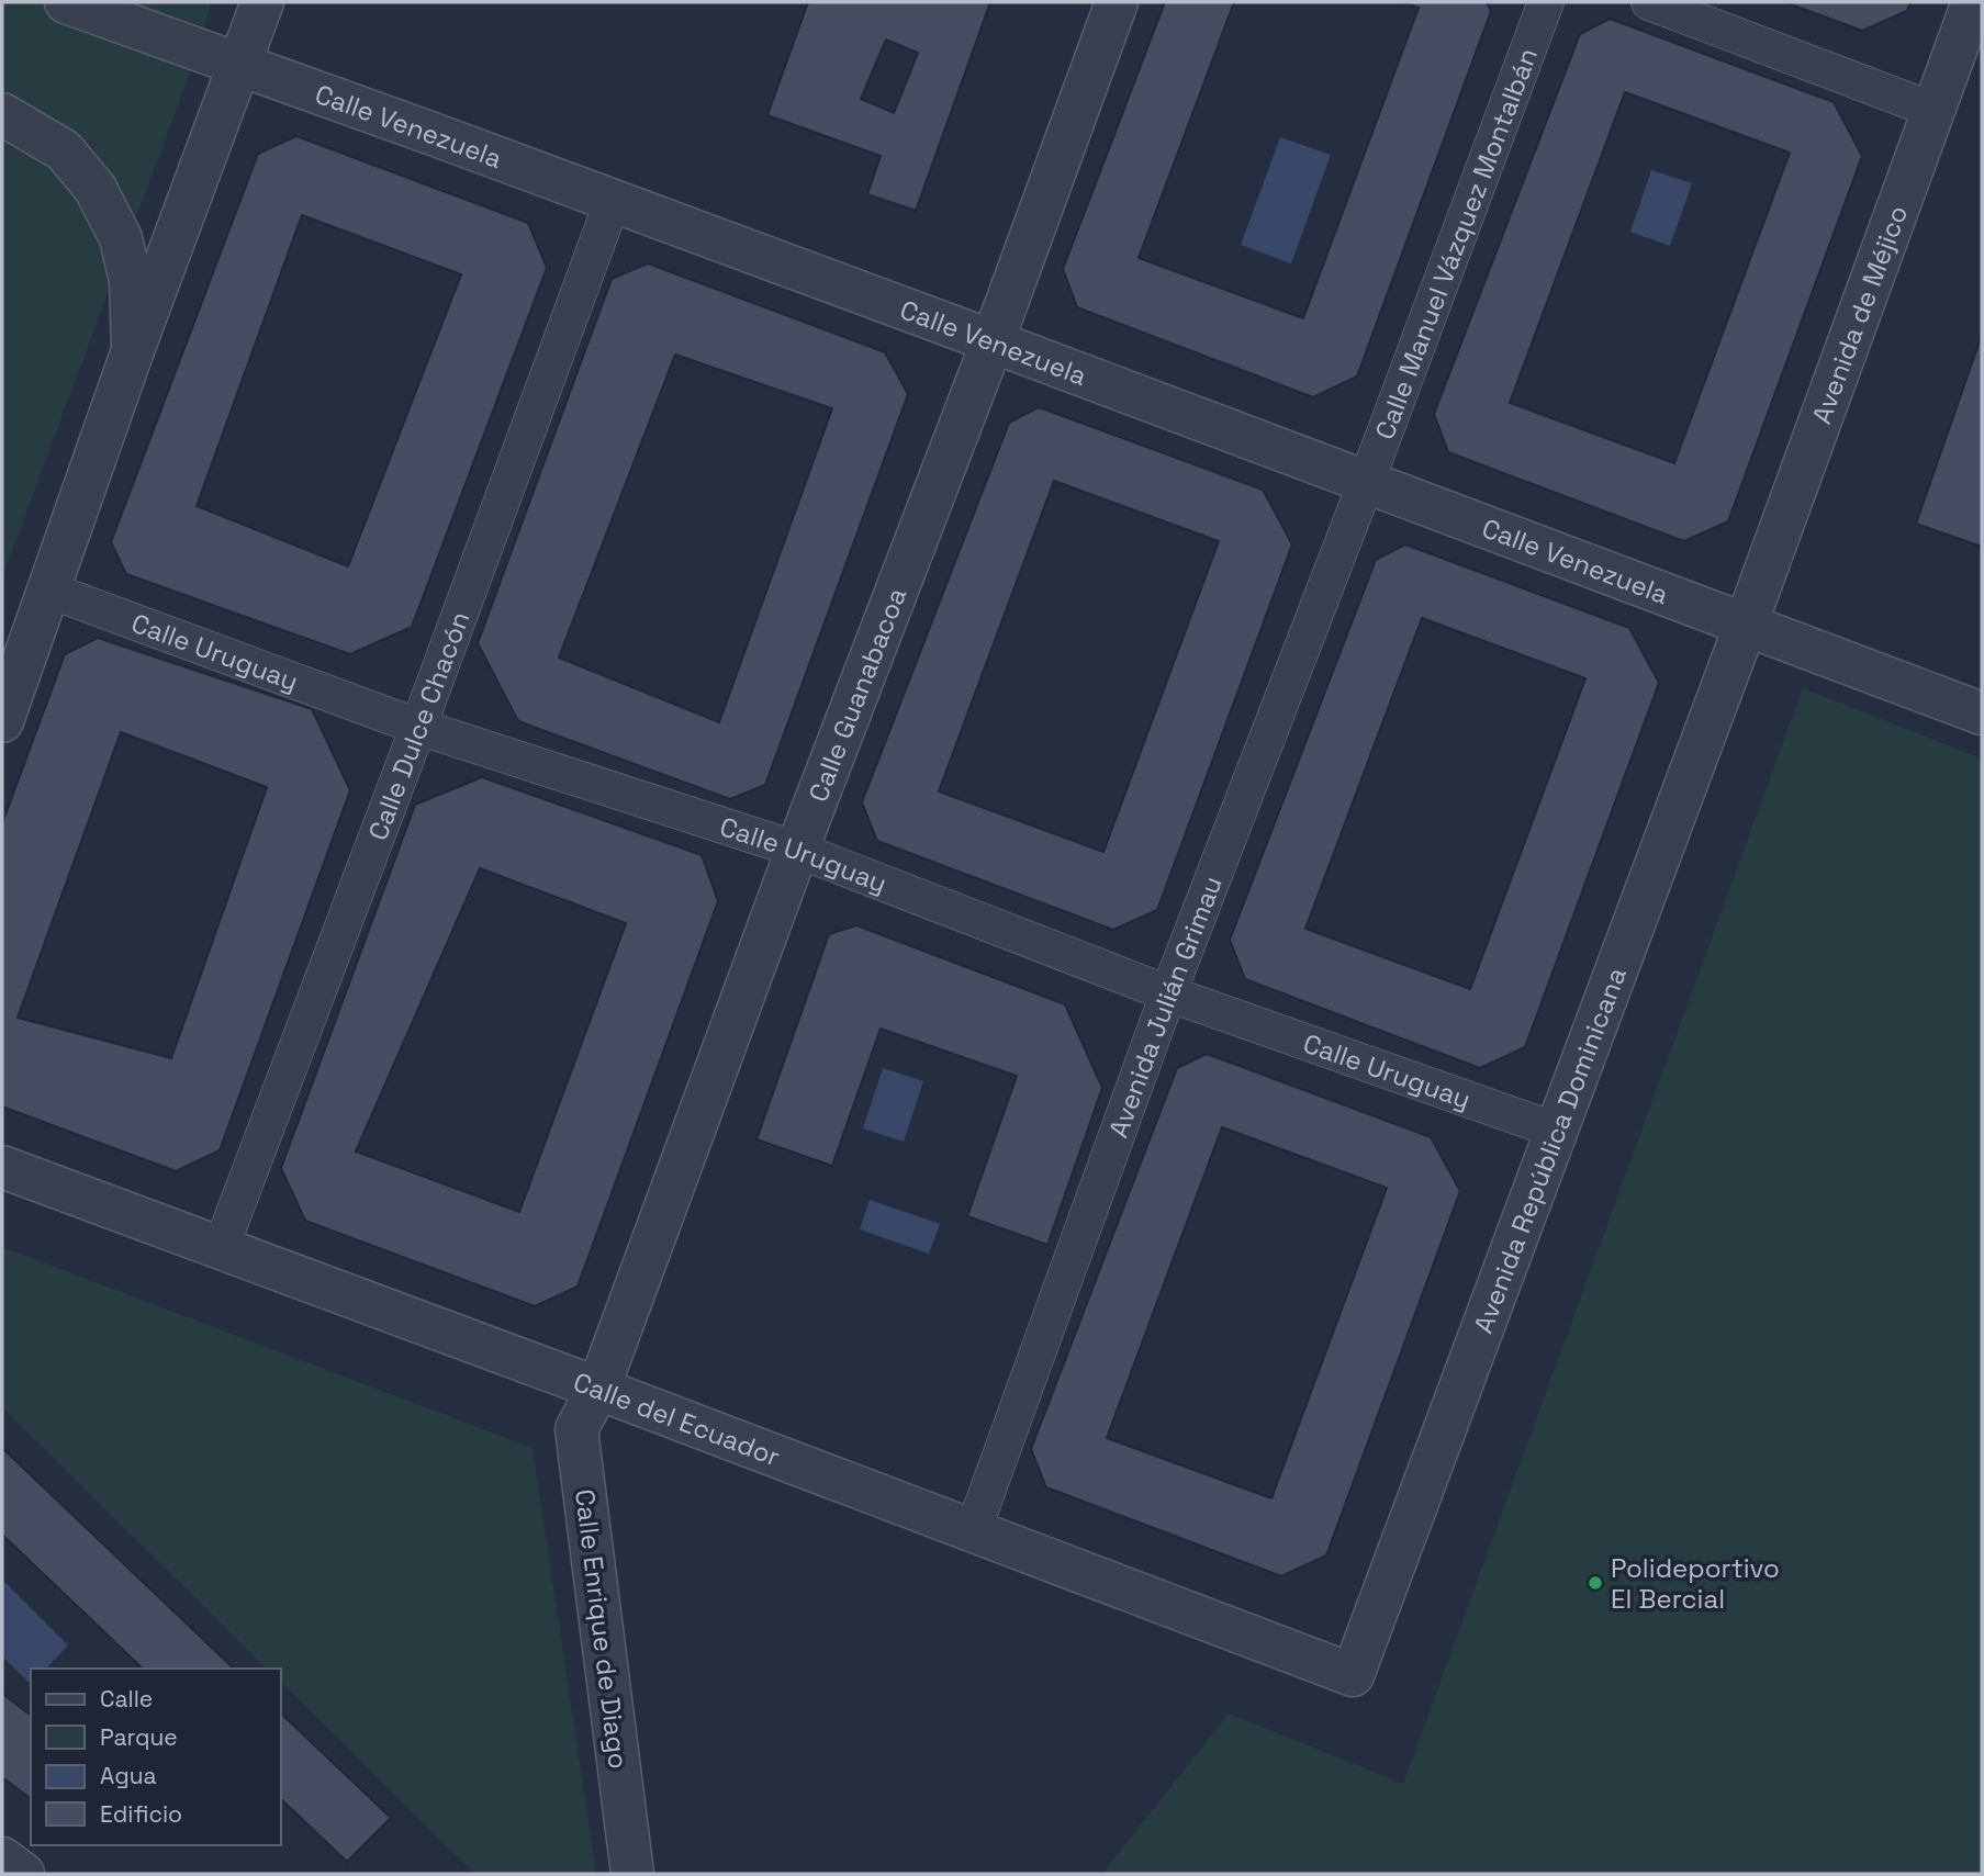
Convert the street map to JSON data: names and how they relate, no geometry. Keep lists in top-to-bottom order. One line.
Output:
{"streets":{"street":["Calle Venezuela","Calle Manuel Vázquez Montalbán","Avenida de Méjico","Calle Uruguay","Calle Guanabacoa","Calle Dulce Chacón","Avenida Julián Grimau","Avenida República Dominicana","Calle del Ecuador","Calle Enrique de Diago"]},"crossings":[["Calle Venezuela","Calle Manuel Vázquez Montalbán"],["Calle Venezuela","Avenida de Méjico"],["Calle Venezuela","Calle Guanabacoa"],["Calle Venezuela","Calle Dulce Chacón"],["Calle Venezuela","Avenida Julián Grimau"],["Calle Venezuela","Avenida República Dominicana"],["Calle Manuel Vázquez Montalbán","Avenida Julián Grimau"],["Avenida de Méjico","Avenida República Dominicana"],["Calle Uruguay","Calle Guanabacoa"],["Calle Uruguay","Calle Dulce Chacón"],["Calle Uruguay","Avenida Julián Grimau"],["Calle Uruguay","Avenida República Dominicana"],["Calle Guanabacoa","Calle del Ecuador"],["Calle Guanabacoa","Calle Enrique de Diago"],["Calle Dulce Chacón","Calle del Ecuador"],["Avenida Julián Grimau","Calle del Ecuador"],["Avenida República Dominicana","Calle del Ecuador"],["Calle del Ecuador","Calle Enrique de Diago"]],"places":["Polideportivo El Bercial"],"legend":["Calle","Parque","Agua","Edificio"]}
